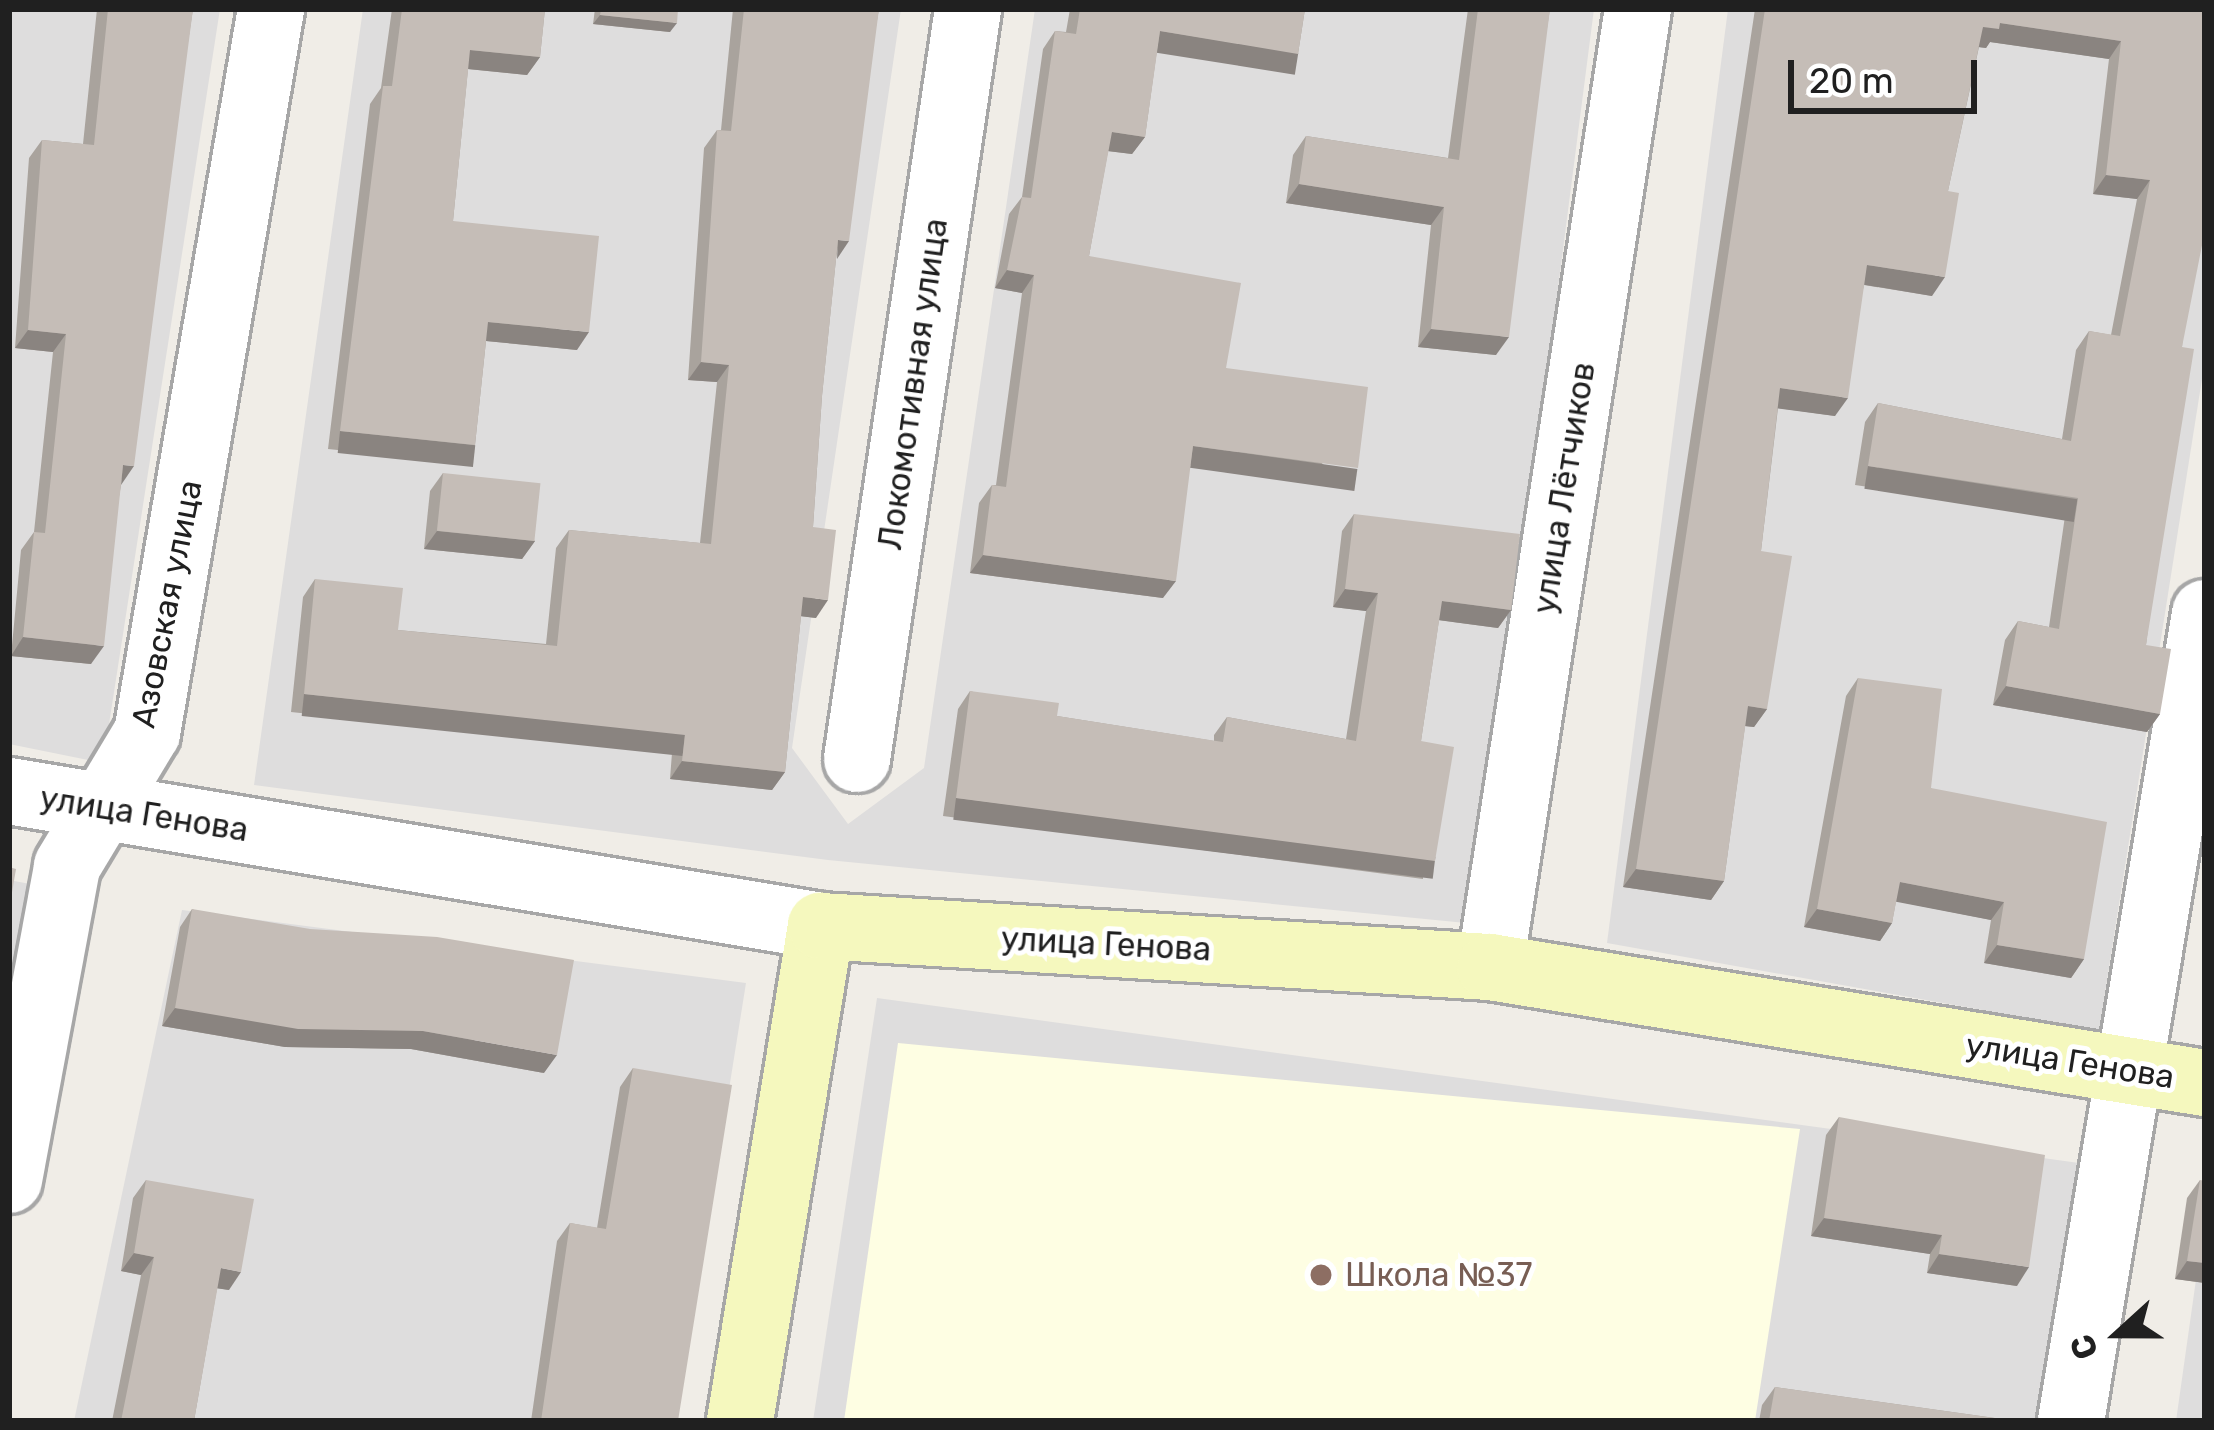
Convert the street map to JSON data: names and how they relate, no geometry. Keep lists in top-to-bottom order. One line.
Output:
{"streets":{"main road":["улица Генова"],"street":["Локомотивная улица","улица Лётчиков","Азовская улица"]},"crossings":[["улица Лётчиков","улица Генова"],["Азовская улица","улица Генова"]],"places":["Школа №37"],"scale_bar":"20 m","north":"left"}
